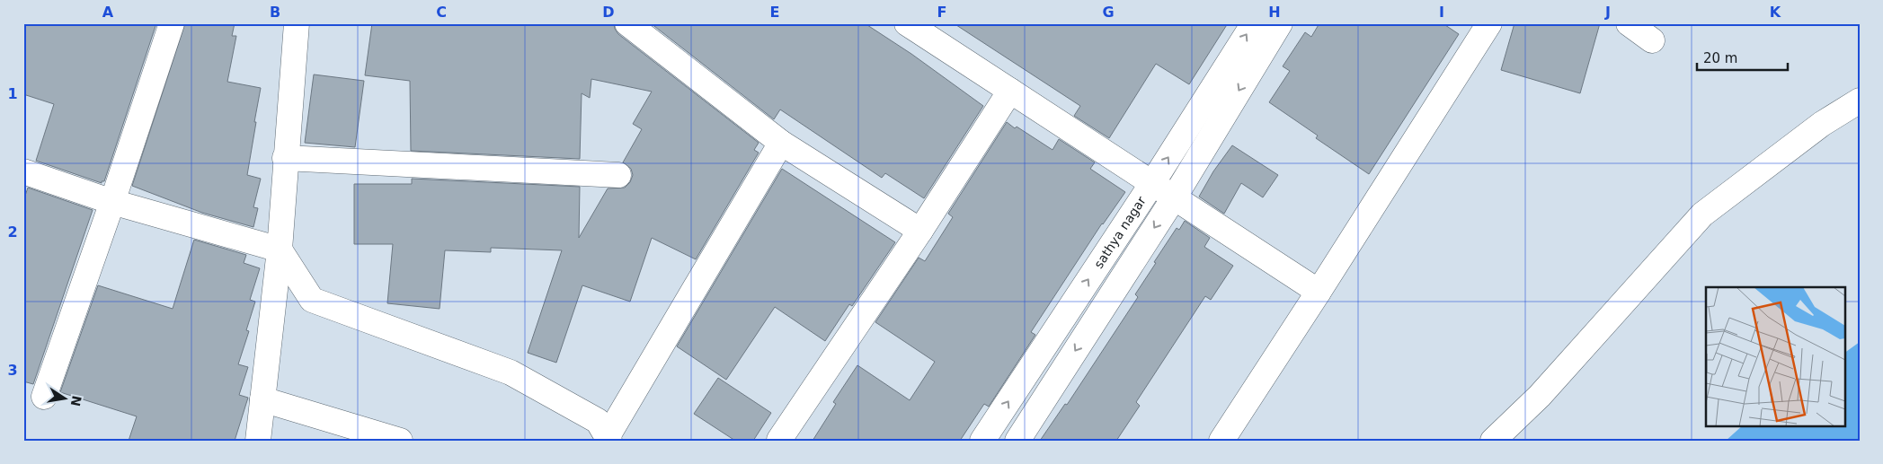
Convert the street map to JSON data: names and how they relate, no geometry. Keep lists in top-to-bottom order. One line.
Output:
{"streets":{"street":["sathya nagar"]},"scale_bar":"20 m","north":"right","grid":{"columns":["A","B","C","D","E","F","G","H","I","J","K"],"rows":["1","2","3"]}}
